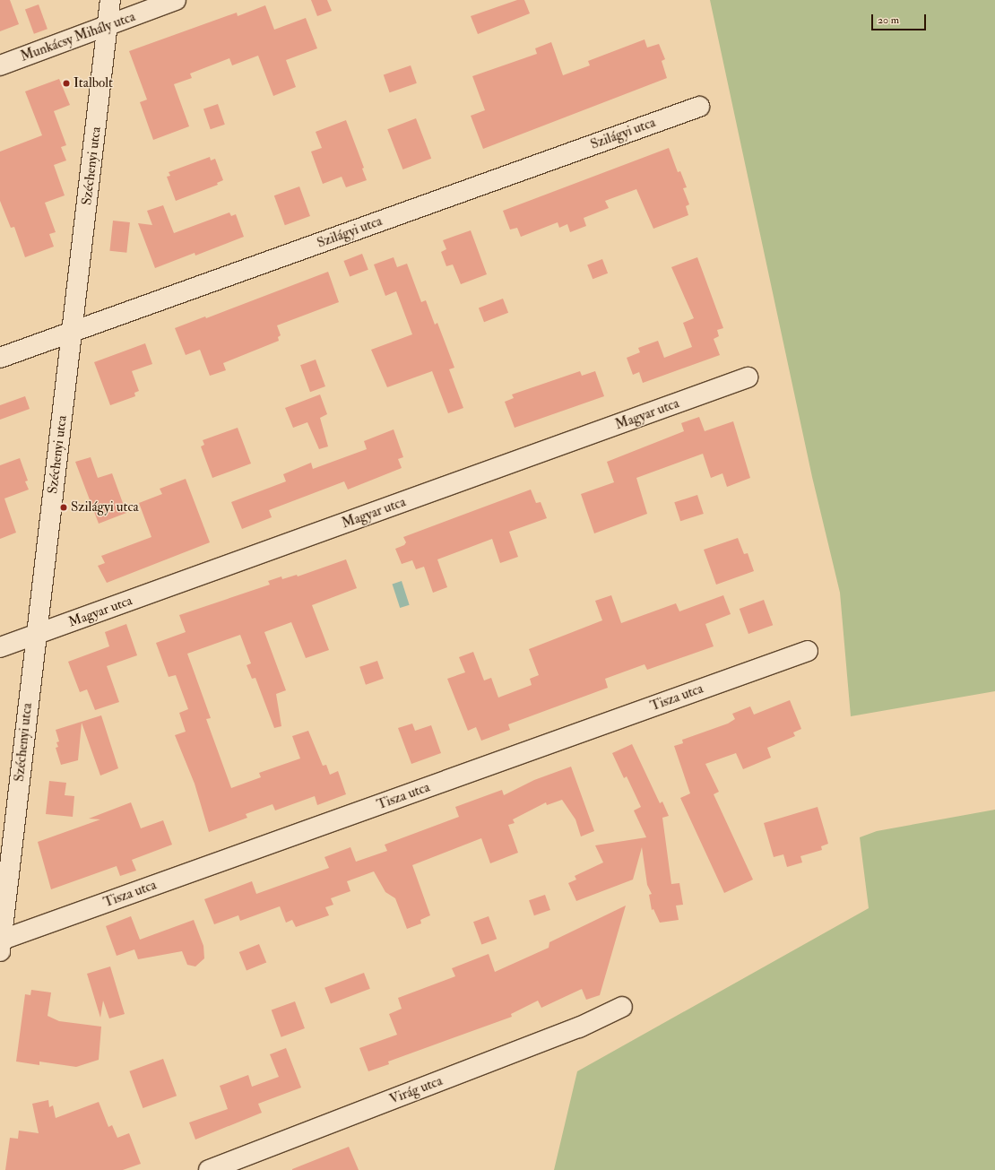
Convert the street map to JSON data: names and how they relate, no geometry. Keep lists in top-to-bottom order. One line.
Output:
{"streets":{"street":["Munkácsy Mihály utca","Szilágyi utca","Széchenyi utca","Magyar utca","Tisza utca","Virág utca"]},"crossings":[["Munkácsy Mihály utca","Széchenyi utca"],["Szilágyi utca","Széchenyi utca"],["Széchenyi utca","Magyar utca"],["Széchenyi utca","Tisza utca"]],"places":["Italbolt","Szilágyi utca"],"scale_bar":"20 m"}
